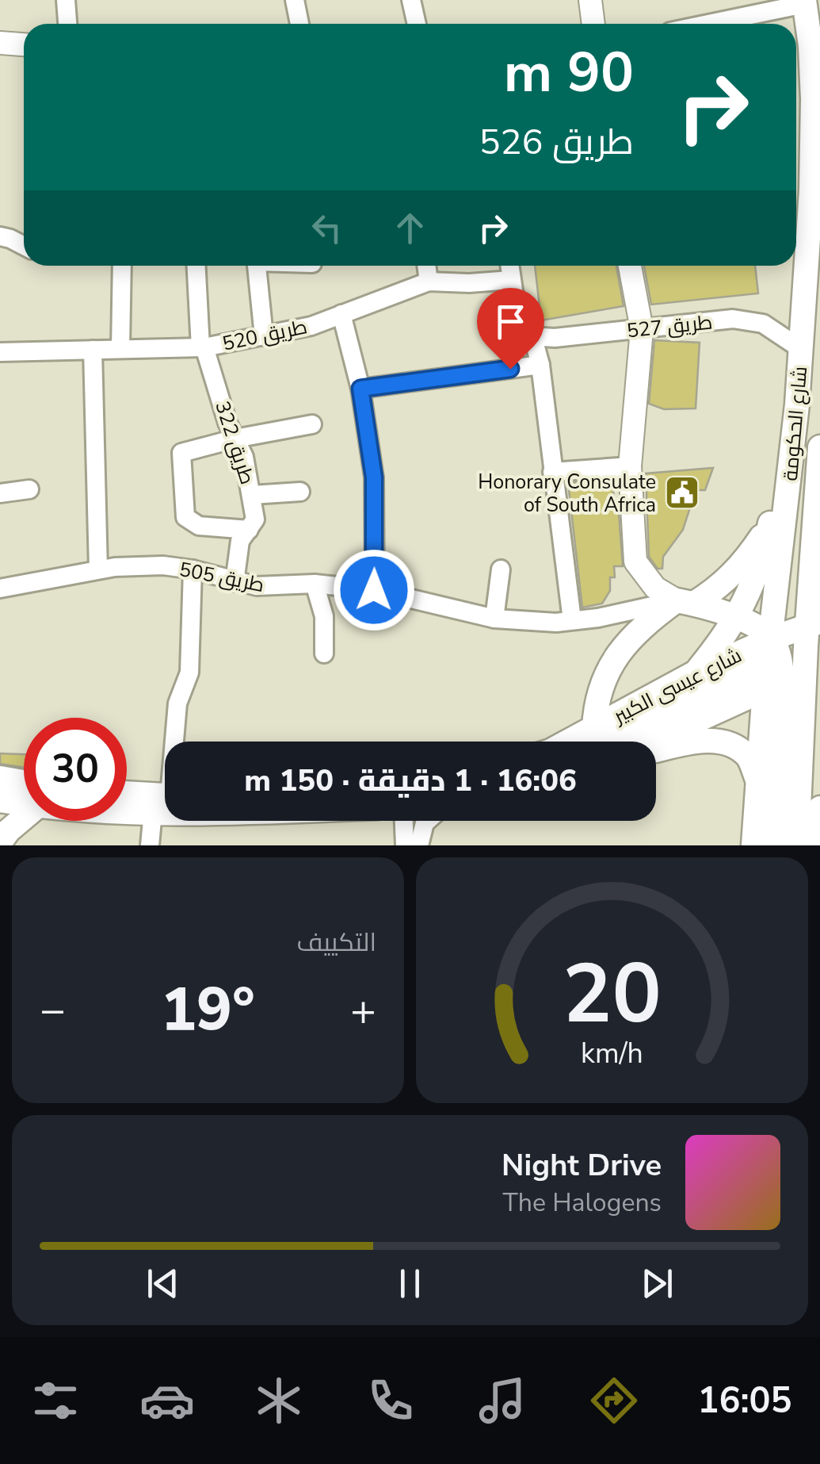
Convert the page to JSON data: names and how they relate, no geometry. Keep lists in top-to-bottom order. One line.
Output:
{"streets":{"main road":["شارع الحكومة","شارع عيسى الكبير"],"street":["طريق 527","طريق 520","طريق 322","طريق 505"]},"crossings":[["طريق 527","شارع الحكومة"],["طريق 520","طريق 322"],["شارع الحكومة","شارع عيسى الكبير"],["طريق 322","طريق 505"]],"places":{"public building":["Honorary Consulate of South Africa"]},"page":{"turn":["90 m","طريق 526"],"limit":"30","trip":"16:06 · 1 دقيقة · 150 m","tile":"التكييف","heat":["−","19°","+"],"song":["Night Drive","The Halogens"],"tabs":"16:05","gauge":["20","km/h"]}}
